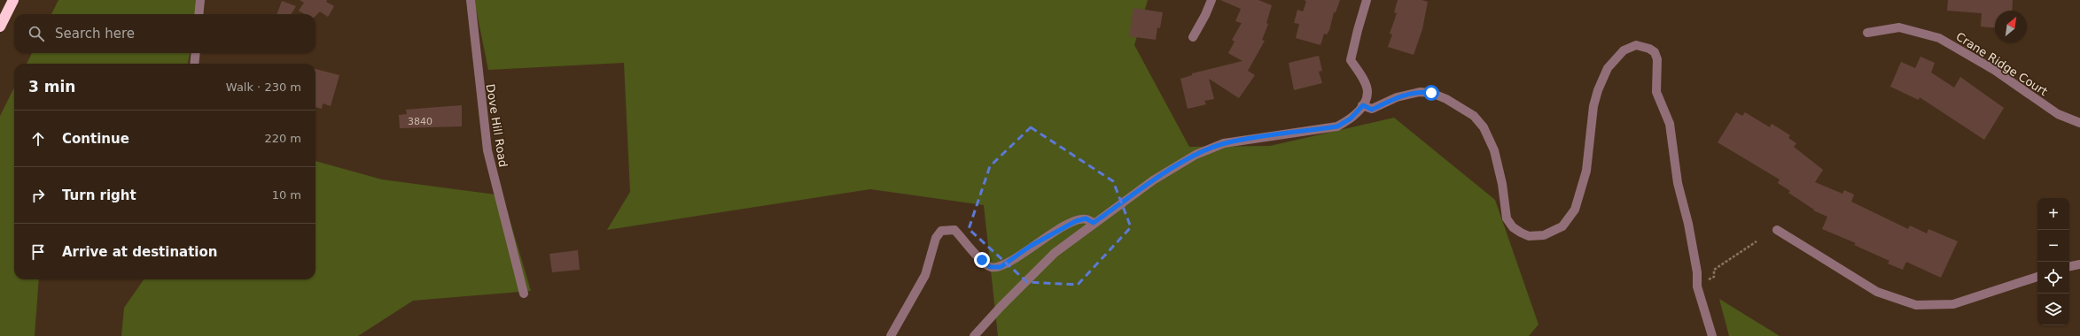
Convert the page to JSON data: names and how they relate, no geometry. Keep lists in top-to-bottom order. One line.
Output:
{"streets":{"street":["Crane Ridge Court","Dove Hill Road"]},"house_numbers":["3840"],"north":"top right","page":{"search":"Search here","heading":["3 min","Walk · 230 m"],"list":[["Continue","220 m"],["Turn right","10 m"],"Arrive at destination"],"map_buttons":["+","−"]}}
